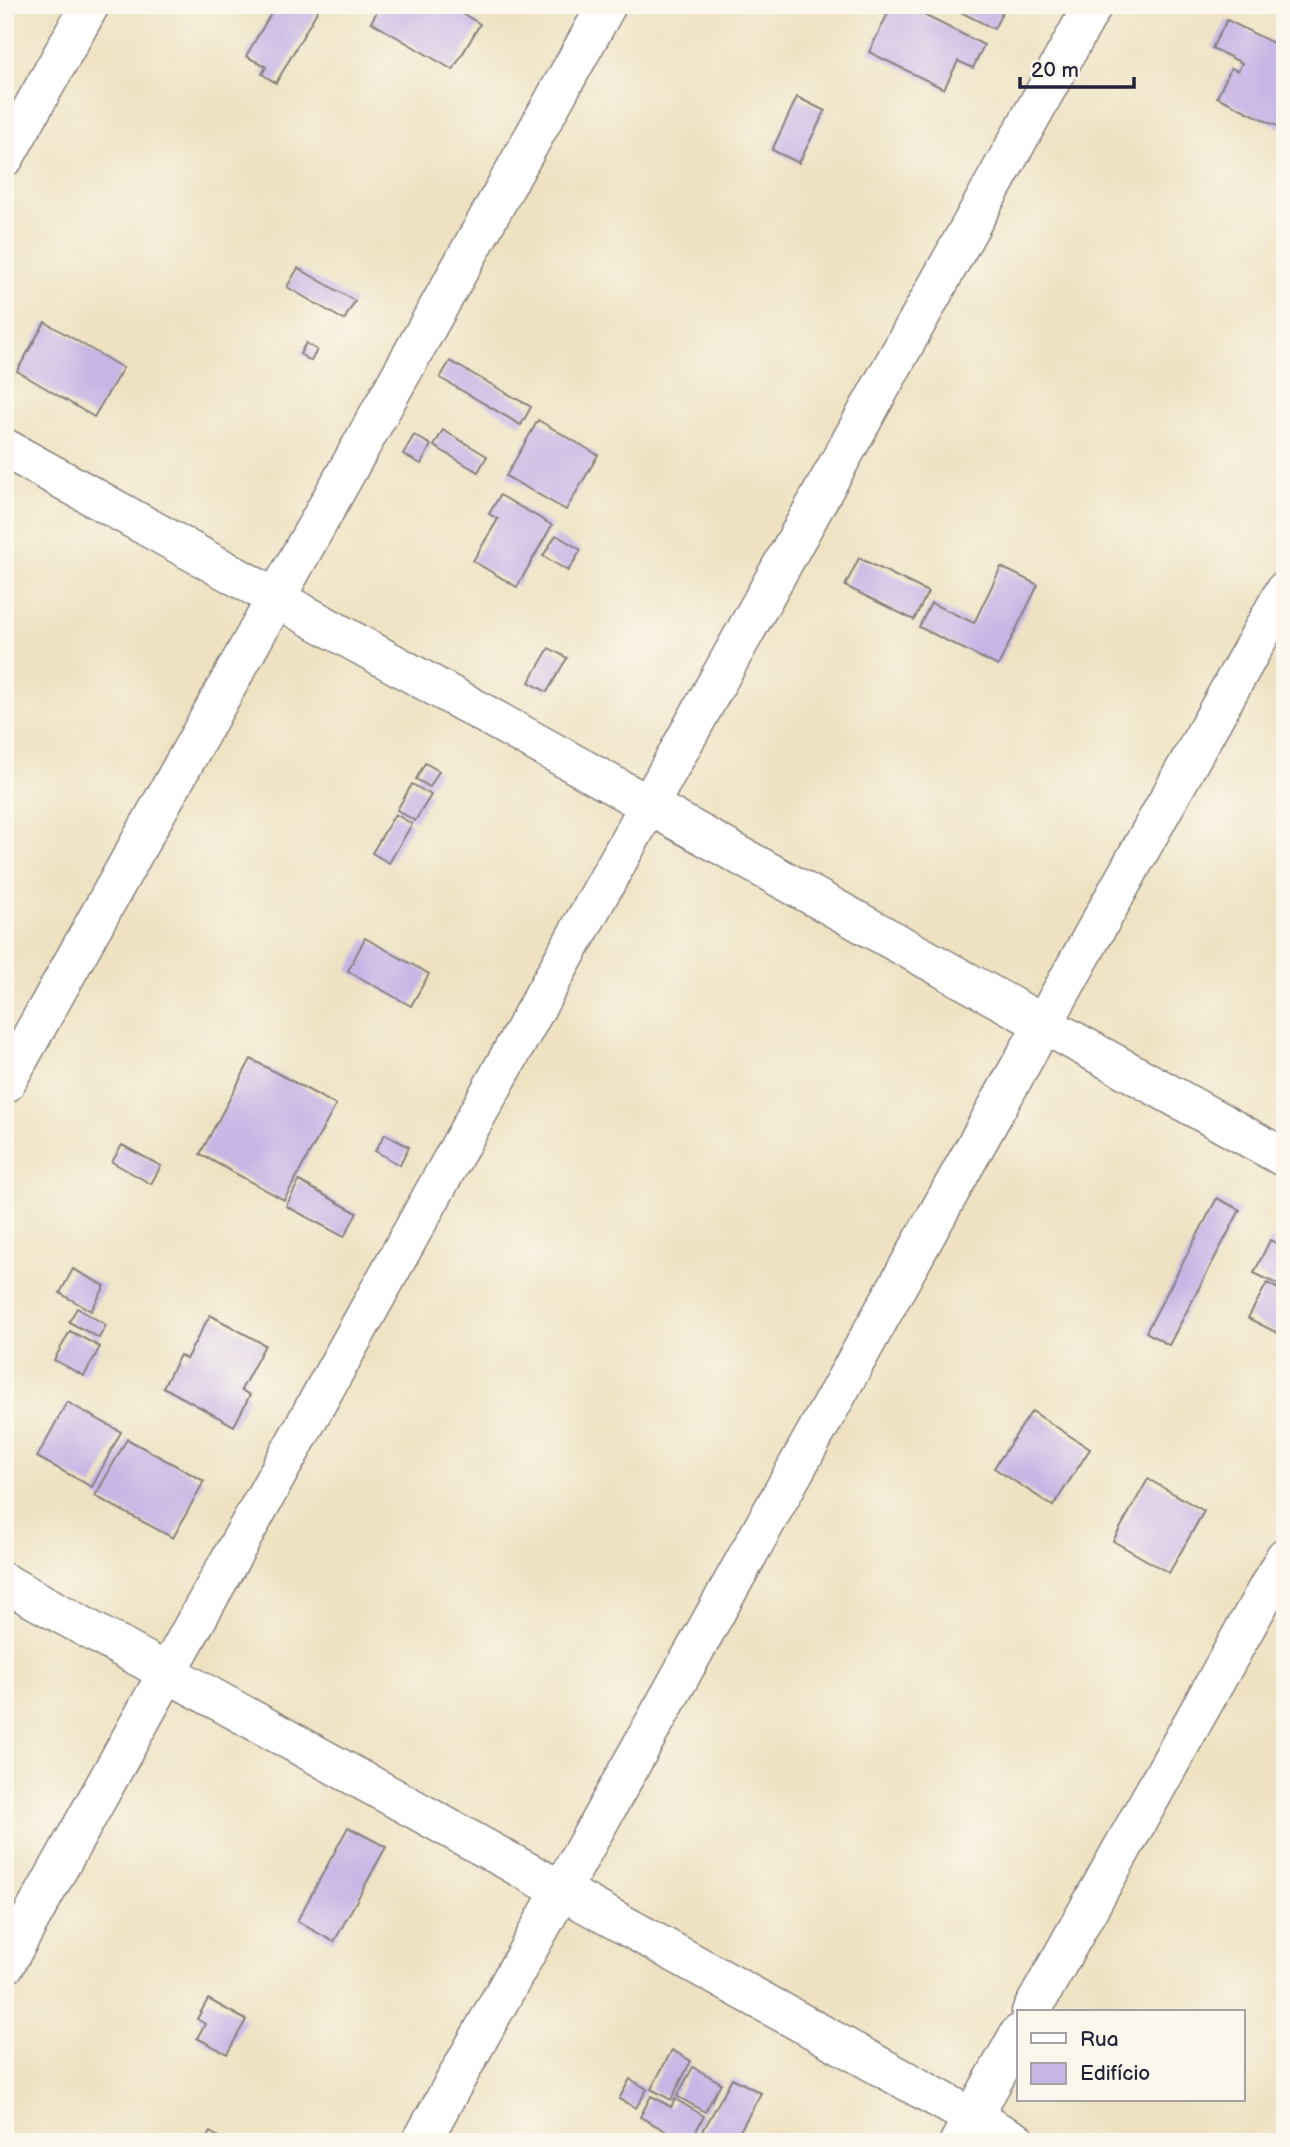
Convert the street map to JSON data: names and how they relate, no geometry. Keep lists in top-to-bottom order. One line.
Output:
{"legend":["Rua","Edifício"],"scale_bar":"20 m"}
